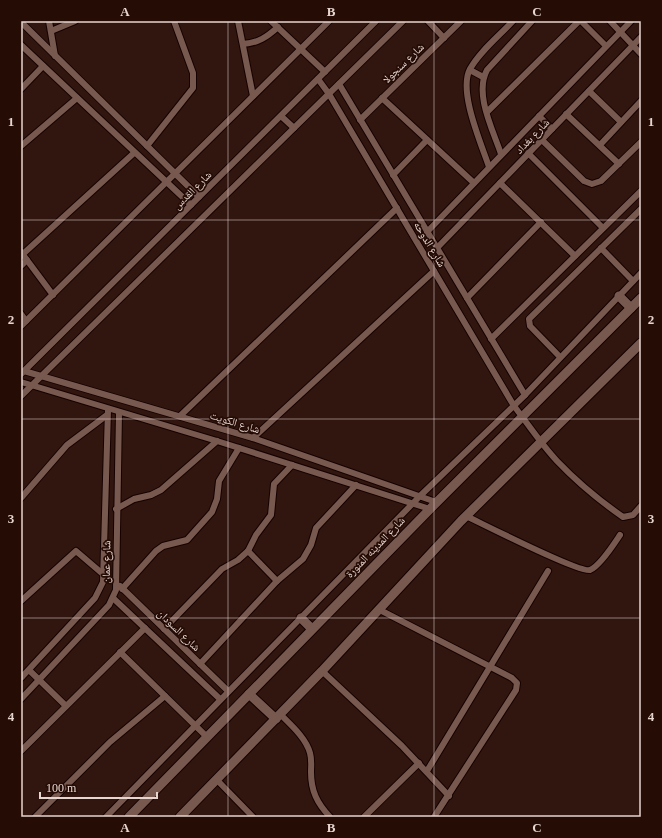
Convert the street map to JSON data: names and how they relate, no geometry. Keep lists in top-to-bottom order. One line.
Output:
{"streets":{"main road":["شارع المدينه المنورة"],"street":["شارع سنجولا","شارع بغداد","شارع القدس","شارع الدوحه","شارع الكويت","شارع عمان","شارع السودان"]},"crossings":[["شارع سنجولا","شارع الدوحه"],["شارع بغداد","شارع الدوحه"],["شارع القدس","شارع الدوحه"],["شارع القدس","شارع الكويت"],["شارع الدوحه","شارع المدينه المنورة"],["شارع الكويت","شارع المدينه المنورة"],["شارع عمان","شارع السودان"]],"scale_bar":"100 m","grid":{"columns":["A","B","C"],"rows":["1","2","3","4"]}}
